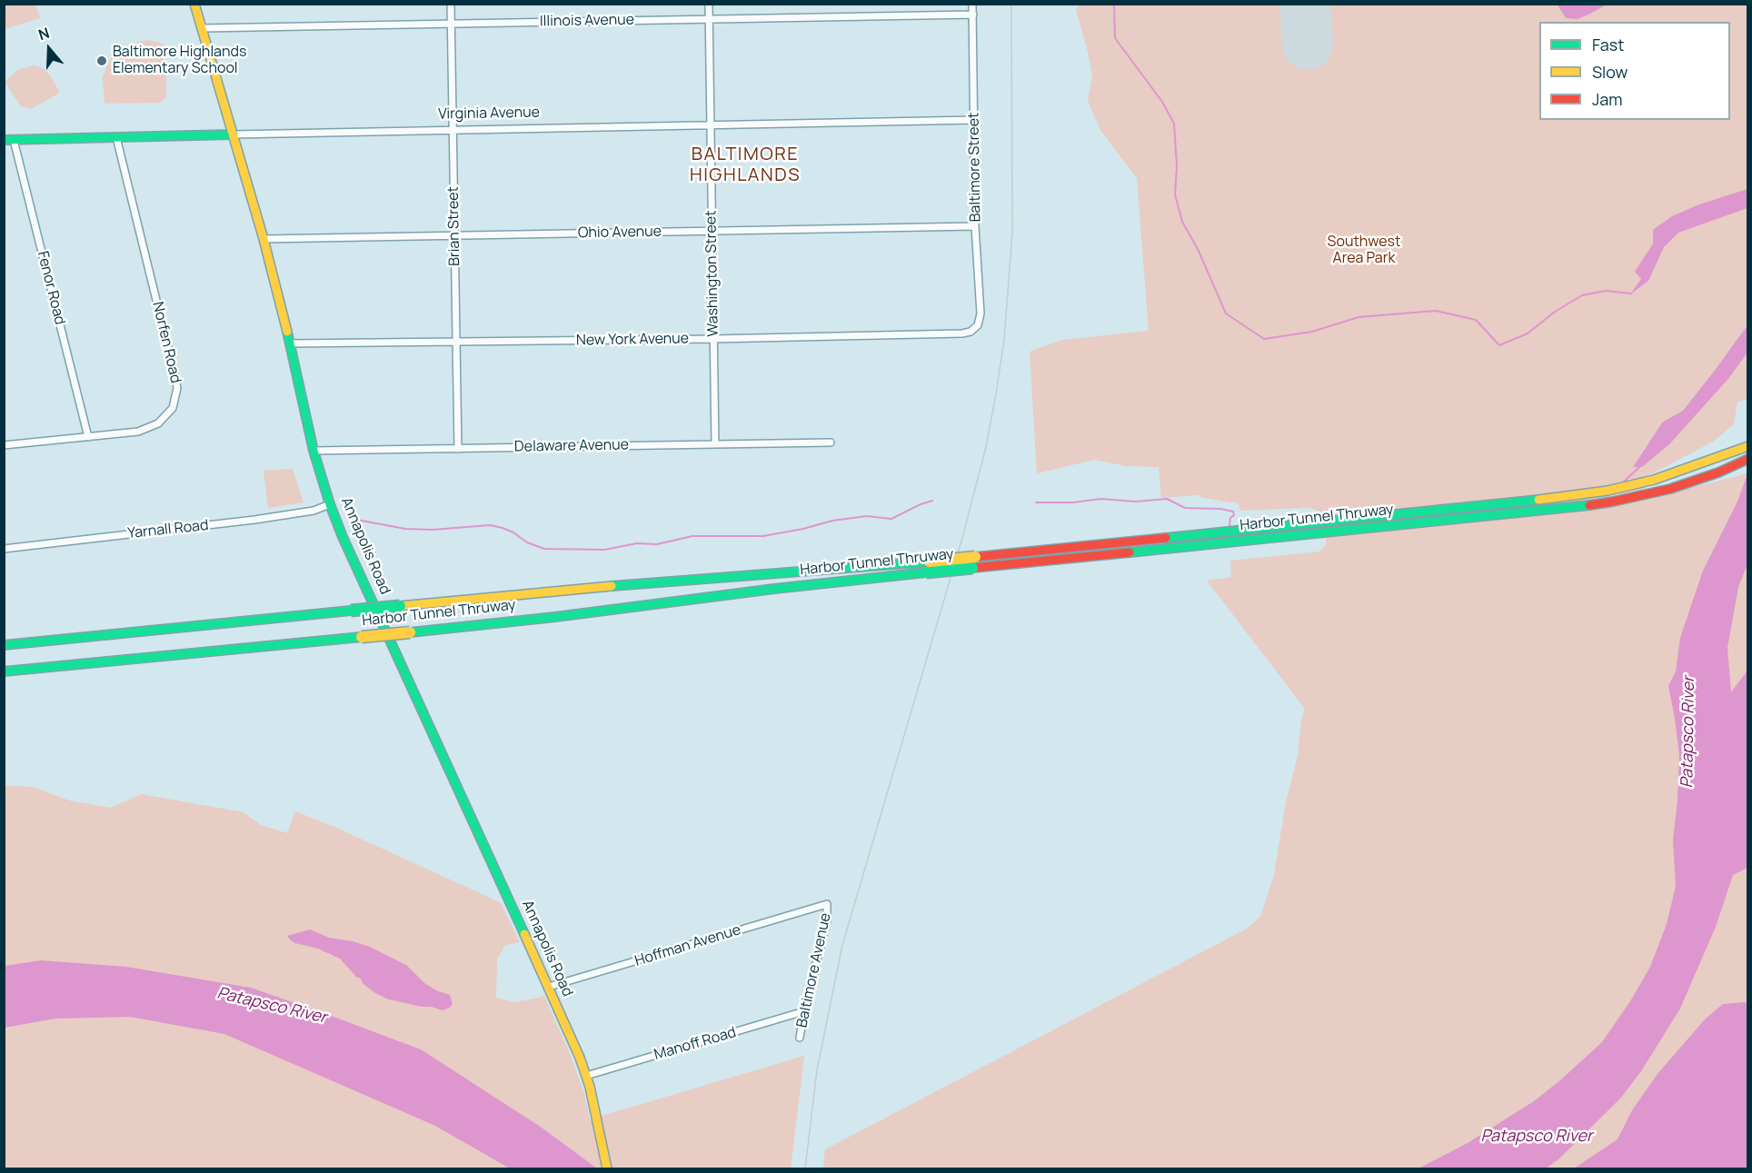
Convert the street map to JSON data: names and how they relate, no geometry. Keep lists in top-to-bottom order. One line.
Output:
{"streets":{"main road":["Virginia Avenue","Harbor Tunnel Thruway","Annapolis Road"],"street":["Illinois Avenue","Baltimore Street","Brian Street","Ohio Avenue","Washington Street","Fenor Road","New York Avenue","Norfen Road","Delaware Avenue","Yarnall Road","Hoffman Avenue","Baltimore Avenue","Manoff Road"]},"crossings":[["Illinois Avenue","Baltimore Street"],["Illinois Avenue","Brian Street"],["Illinois Avenue","Washington Street"],["Illinois Avenue","Annapolis Road"],["Virginia Avenue","Baltimore Street"],["Virginia Avenue","Brian Street"],["Virginia Avenue","Washington Street"],["Virginia Avenue","Fenor Road"],["Virginia Avenue","Norfen Road"],["Virginia Avenue","Annapolis Road"],["Baltimore Street","Ohio Avenue"],["Baltimore Street","New York Avenue"],["Brian Street","Ohio Avenue"],["Brian Street","New York Avenue"],["Brian Street","Delaware Avenue"],["Ohio Avenue","Washington Street"],["Ohio Avenue","Annapolis Road"],["Washington Street","New York Avenue"],["Washington Street","Delaware Avenue"],["Fenor Road","Norfen Road"],["New York Avenue","Annapolis Road"],["Delaware Avenue","Annapolis Road"],["Yarnall Road","Annapolis Road"],["Annapolis Road","Hoffman Avenue"],["Annapolis Road","Manoff Road"],["Hoffman Avenue","Baltimore Avenue"],["Baltimore Avenue","Manoff Road"]],"districts":["BALTIMORE HIGHLANDS"],"water":["Patapsco River"],"parks":["Southwest Area Park"],"places":["Baltimore Highlands Elementary School"],"legend":["Fast","Slow","Jam"],"north":"top"}
